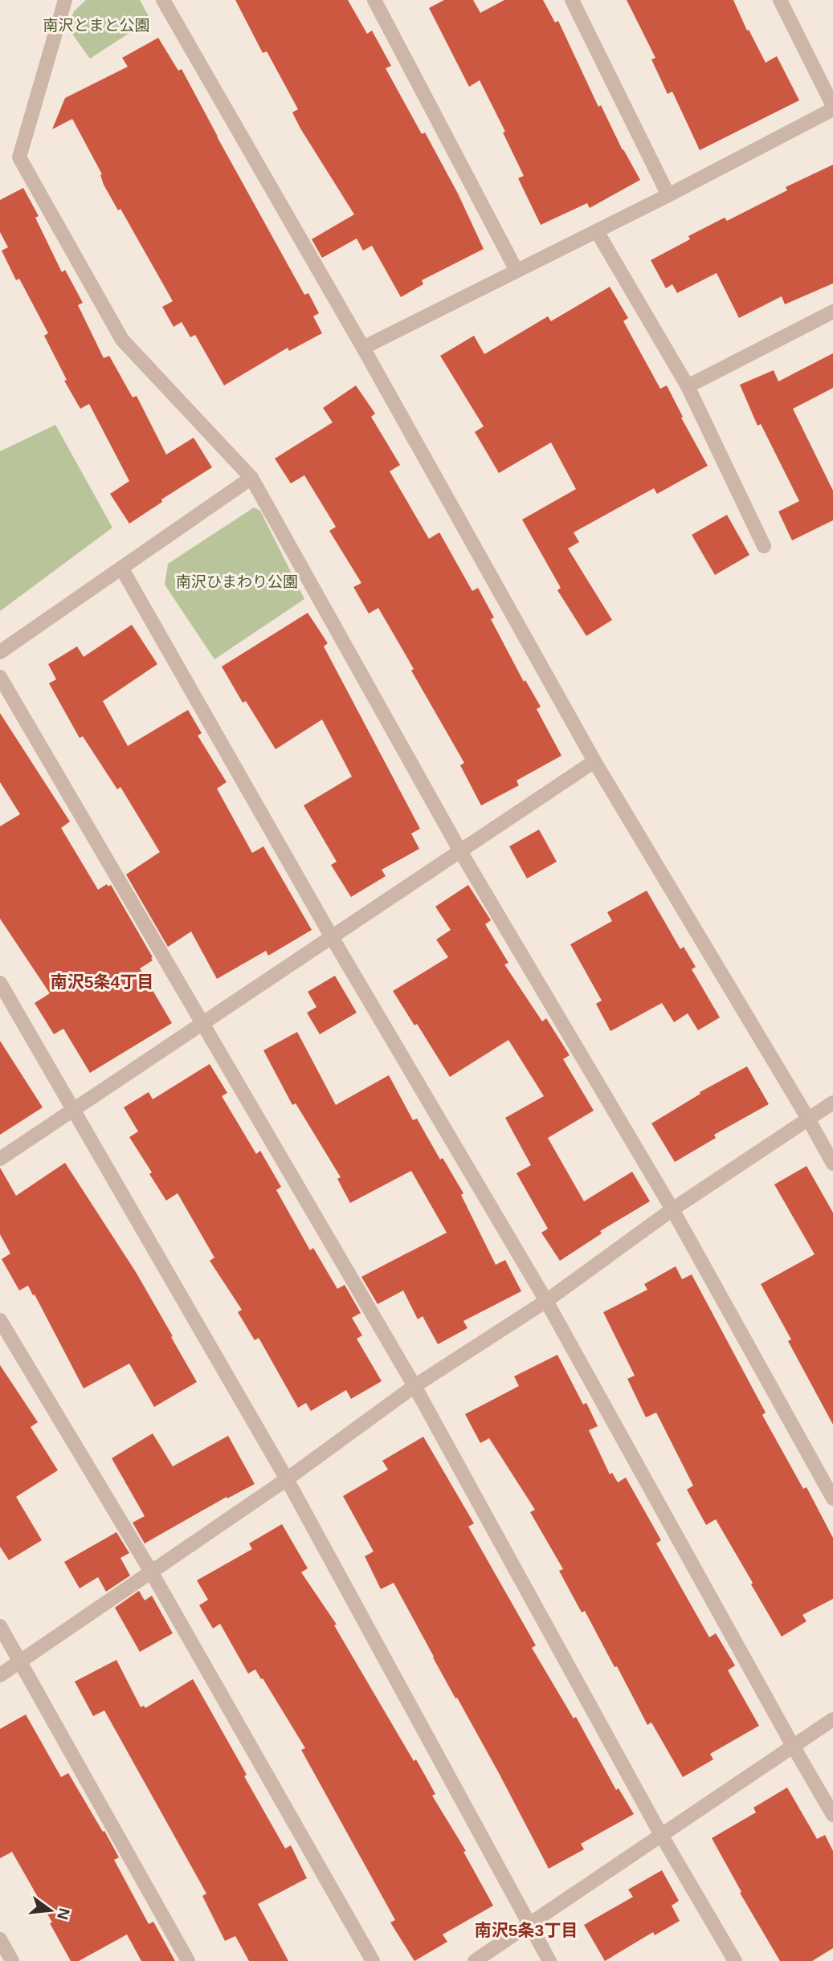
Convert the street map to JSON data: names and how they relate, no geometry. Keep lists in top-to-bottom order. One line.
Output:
{"districts":["南沢5条4丁目","南沢5条3丁目"],"parks":["南沢とまと公園","南沢ひまわり公園"],"north":"right"}
